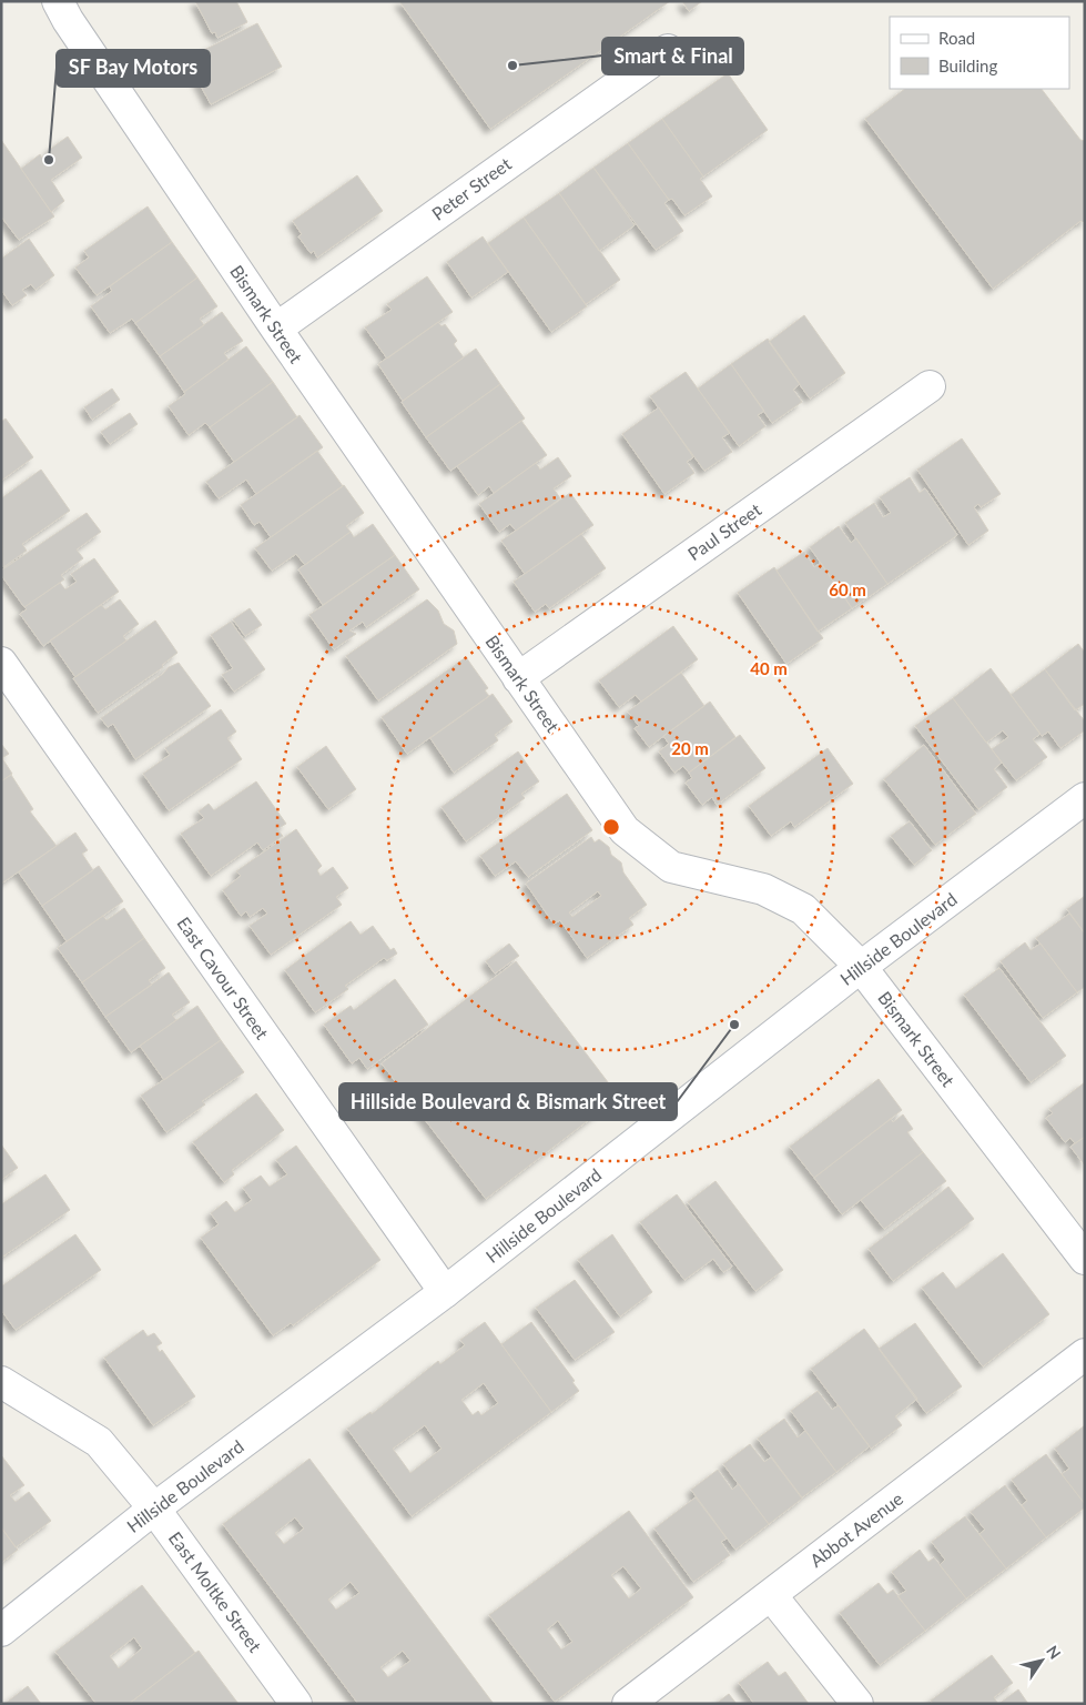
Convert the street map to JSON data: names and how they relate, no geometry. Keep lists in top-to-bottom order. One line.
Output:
{"streets":{"street":["Peter Street","Bismark Street","Paul Street","Hillside Boulevard","East Cavour Street","Abbot Avenue","East Moltke Street"]},"crossings":[["Peter Street","Bismark Street"],["Bismark Street","Paul Street"],["Bismark Street","Hillside Boulevard"],["Hillside Boulevard","East Cavour Street"],["Hillside Boulevard","East Moltke Street"]],"places":["Smart & Final","SF Bay Motors","Hillside Boulevard & Bismark Street"],"legend":["Road","Building"],"north":"top right","rings":["60 m","40 m","20 m"]}
